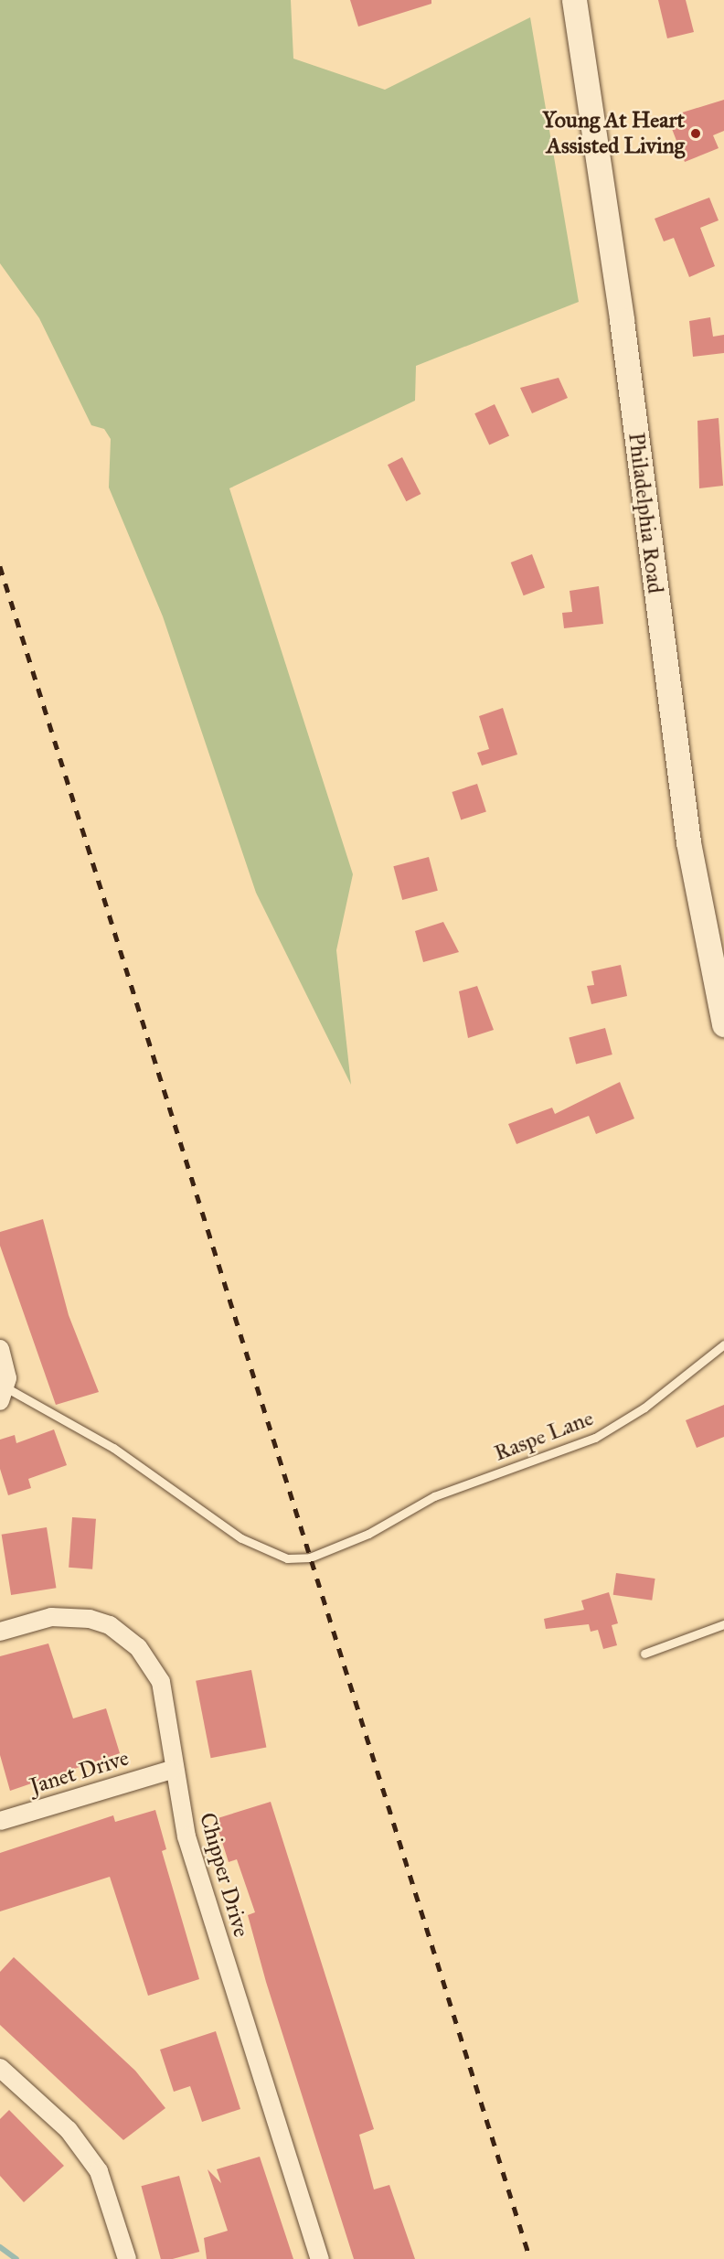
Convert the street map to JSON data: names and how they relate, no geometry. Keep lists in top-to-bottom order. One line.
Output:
{"streets":{"main road":["Philadelphia Road"],"street":["Janet Drive","Chipper Drive"],"lane":["Raspe Lane"]},"crossings":[["Janet Drive","Chipper Drive"]],"places":["Young At Heart Assisted Living"]}
